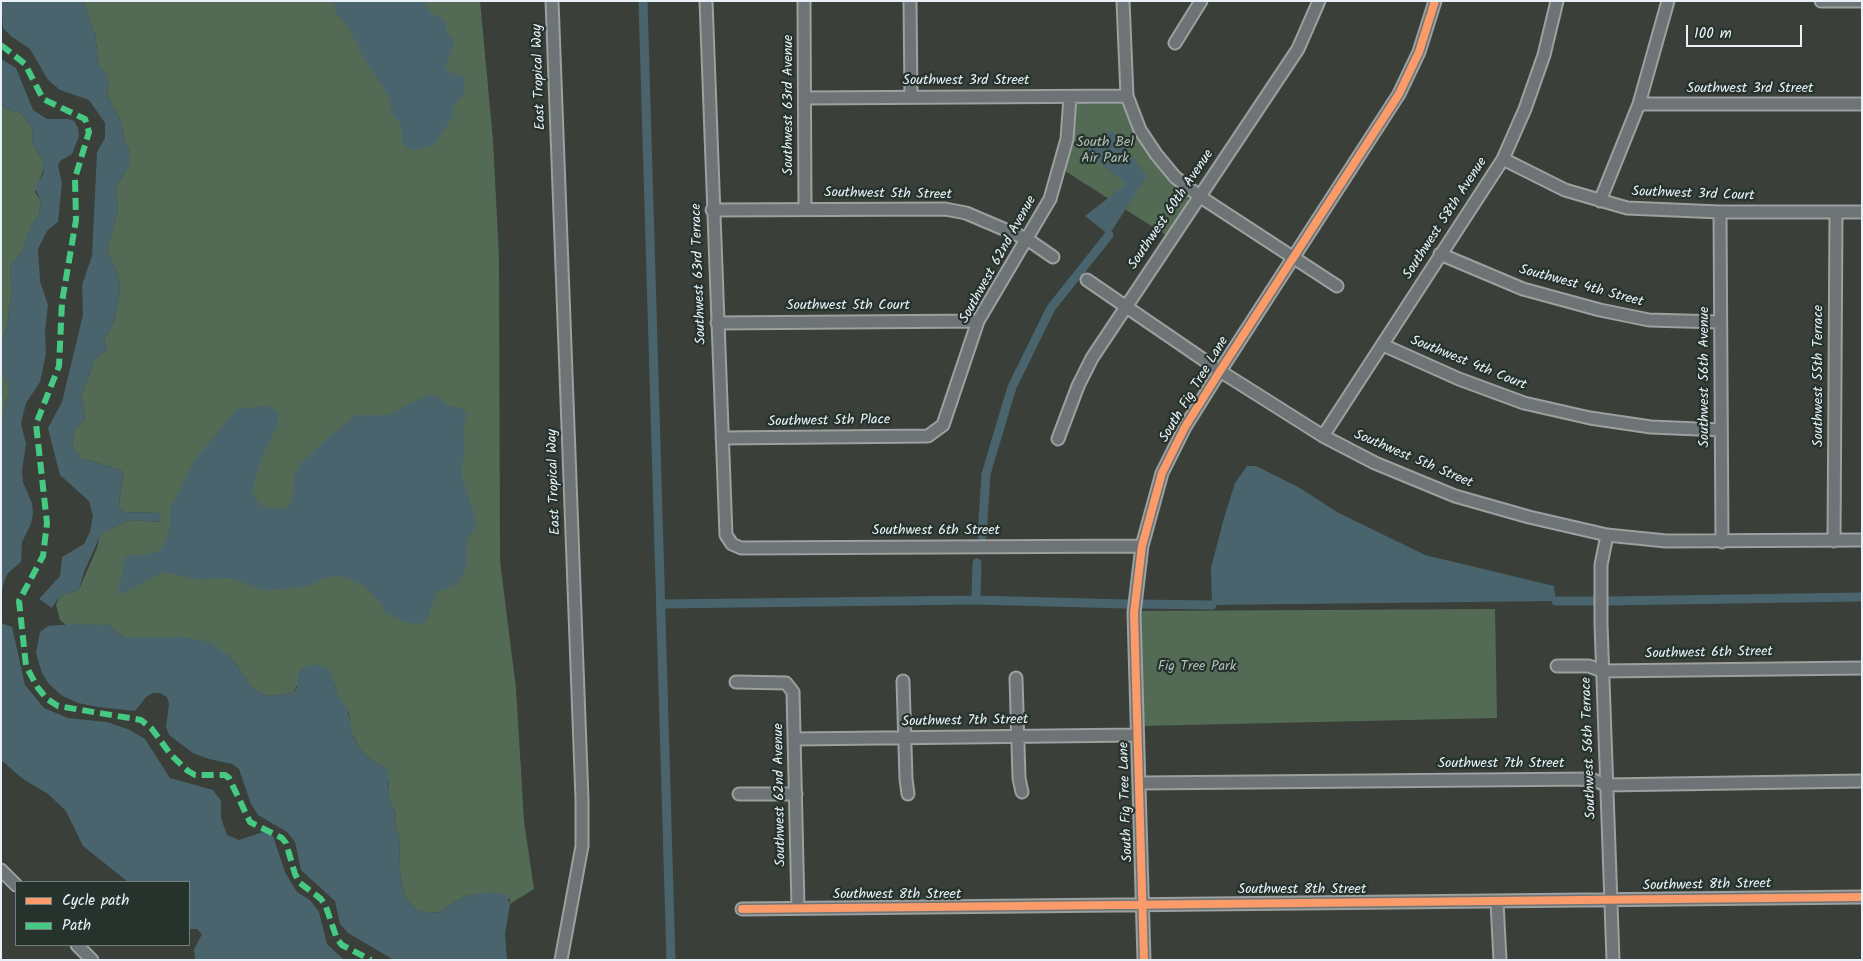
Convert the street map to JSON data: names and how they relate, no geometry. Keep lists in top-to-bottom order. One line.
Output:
{"streets":{"street":["East Tropical Way","Southwest 3rd Street","Southwest 63rd Avenue","Southwest 5th Street","Southwest 3rd Court","Southwest 60th Avenue","Southwest 58th Avenue","Southwest 62nd Avenue","Southwest 63rd Terrace","Southwest 4th Street","Southwest 5th Court","Southwest 4th Court","Southwest 55th Terrace","Southwest 56th Avenue","South Fig Tree Lane","Southwest 5th Place","Southwest 6th Street","Southwest 7th Street","Southwest 56th Terrace","Southwest 8th Street"]},"crossings":[["Southwest 3rd Street","Southwest 63rd Avenue"],["Southwest 3rd Street","Southwest 62nd Avenue"],["Southwest 63rd Avenue","Southwest 5th Street"],["Southwest 5th Street","Southwest 60th Avenue"],["Southwest 5th Street","Southwest 58th Avenue"],["Southwest 5th Street","Southwest 62nd Avenue"],["Southwest 5th Street","Southwest 63rd Terrace"],["Southwest 5th Street","Southwest 55th Terrace"],["Southwest 5th Street","Southwest 56th Avenue"],["Southwest 5th Street","South Fig Tree Lane"],["Southwest 5th Street","Southwest 56th Terrace"],["Southwest 3rd Court","Southwest 58th Avenue"],["Southwest 3rd Court","Southwest 55th Terrace"],["Southwest 3rd Court","Southwest 56th Avenue"],["Southwest 58th Avenue","Southwest 4th Street"],["Southwest 58th Avenue","Southwest 4th Court"],["Southwest 62nd Avenue","Southwest 5th Court"],["Southwest 62nd Avenue","Southwest 5th Place"],["Southwest 62nd Avenue","Southwest 7th Street"],["Southwest 62nd Avenue","Southwest 8th Street"],["Southwest 63rd Terrace","Southwest 5th Court"],["Southwest 63rd Terrace","Southwest 5th Place"],["Southwest 63rd Terrace","Southwest 6th Street"],["Southwest 4th Street","Southwest 56th Avenue"],["Southwest 4th Court","Southwest 56th Avenue"],["South Fig Tree Lane","Southwest 6th Street"],["South Fig Tree Lane","Southwest 7th Street"],["South Fig Tree Lane","Southwest 8th Street"],["Southwest 6th Street","Southwest 56th Terrace"],["Southwest 7th Street","Southwest 56th Terrace"],["Southwest 56th Terrace","Southwest 8th Street"]],"parks":["South Bel Air Park","Fig Tree Park"],"legend":["Cycle path","Path"],"scale_bar":"100 m"}
